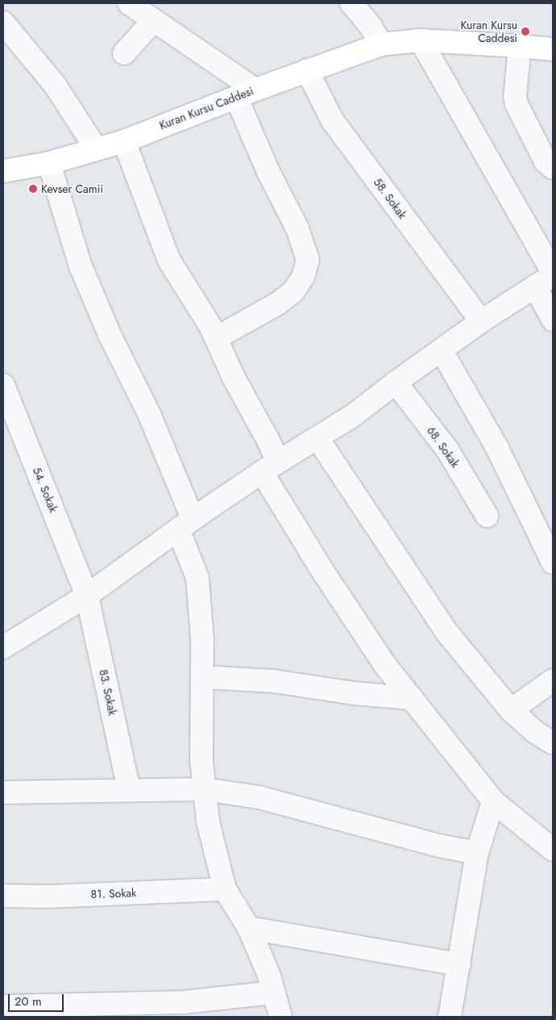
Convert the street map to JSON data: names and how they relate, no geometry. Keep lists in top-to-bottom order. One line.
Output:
{"streets":{"main road":["Kuran Kursu Caddesi"],"street":["58. Sokak","68. Sokak","54. Sokak","83. Sokak","81. Sokak"]},"crossings":[["Kuran Kursu Caddesi","58. Sokak"],["54. Sokak","83. Sokak"]],"places":["Kuran Kursu Caddesi","Kevser Camii"],"scale_bar":"20 m"}
